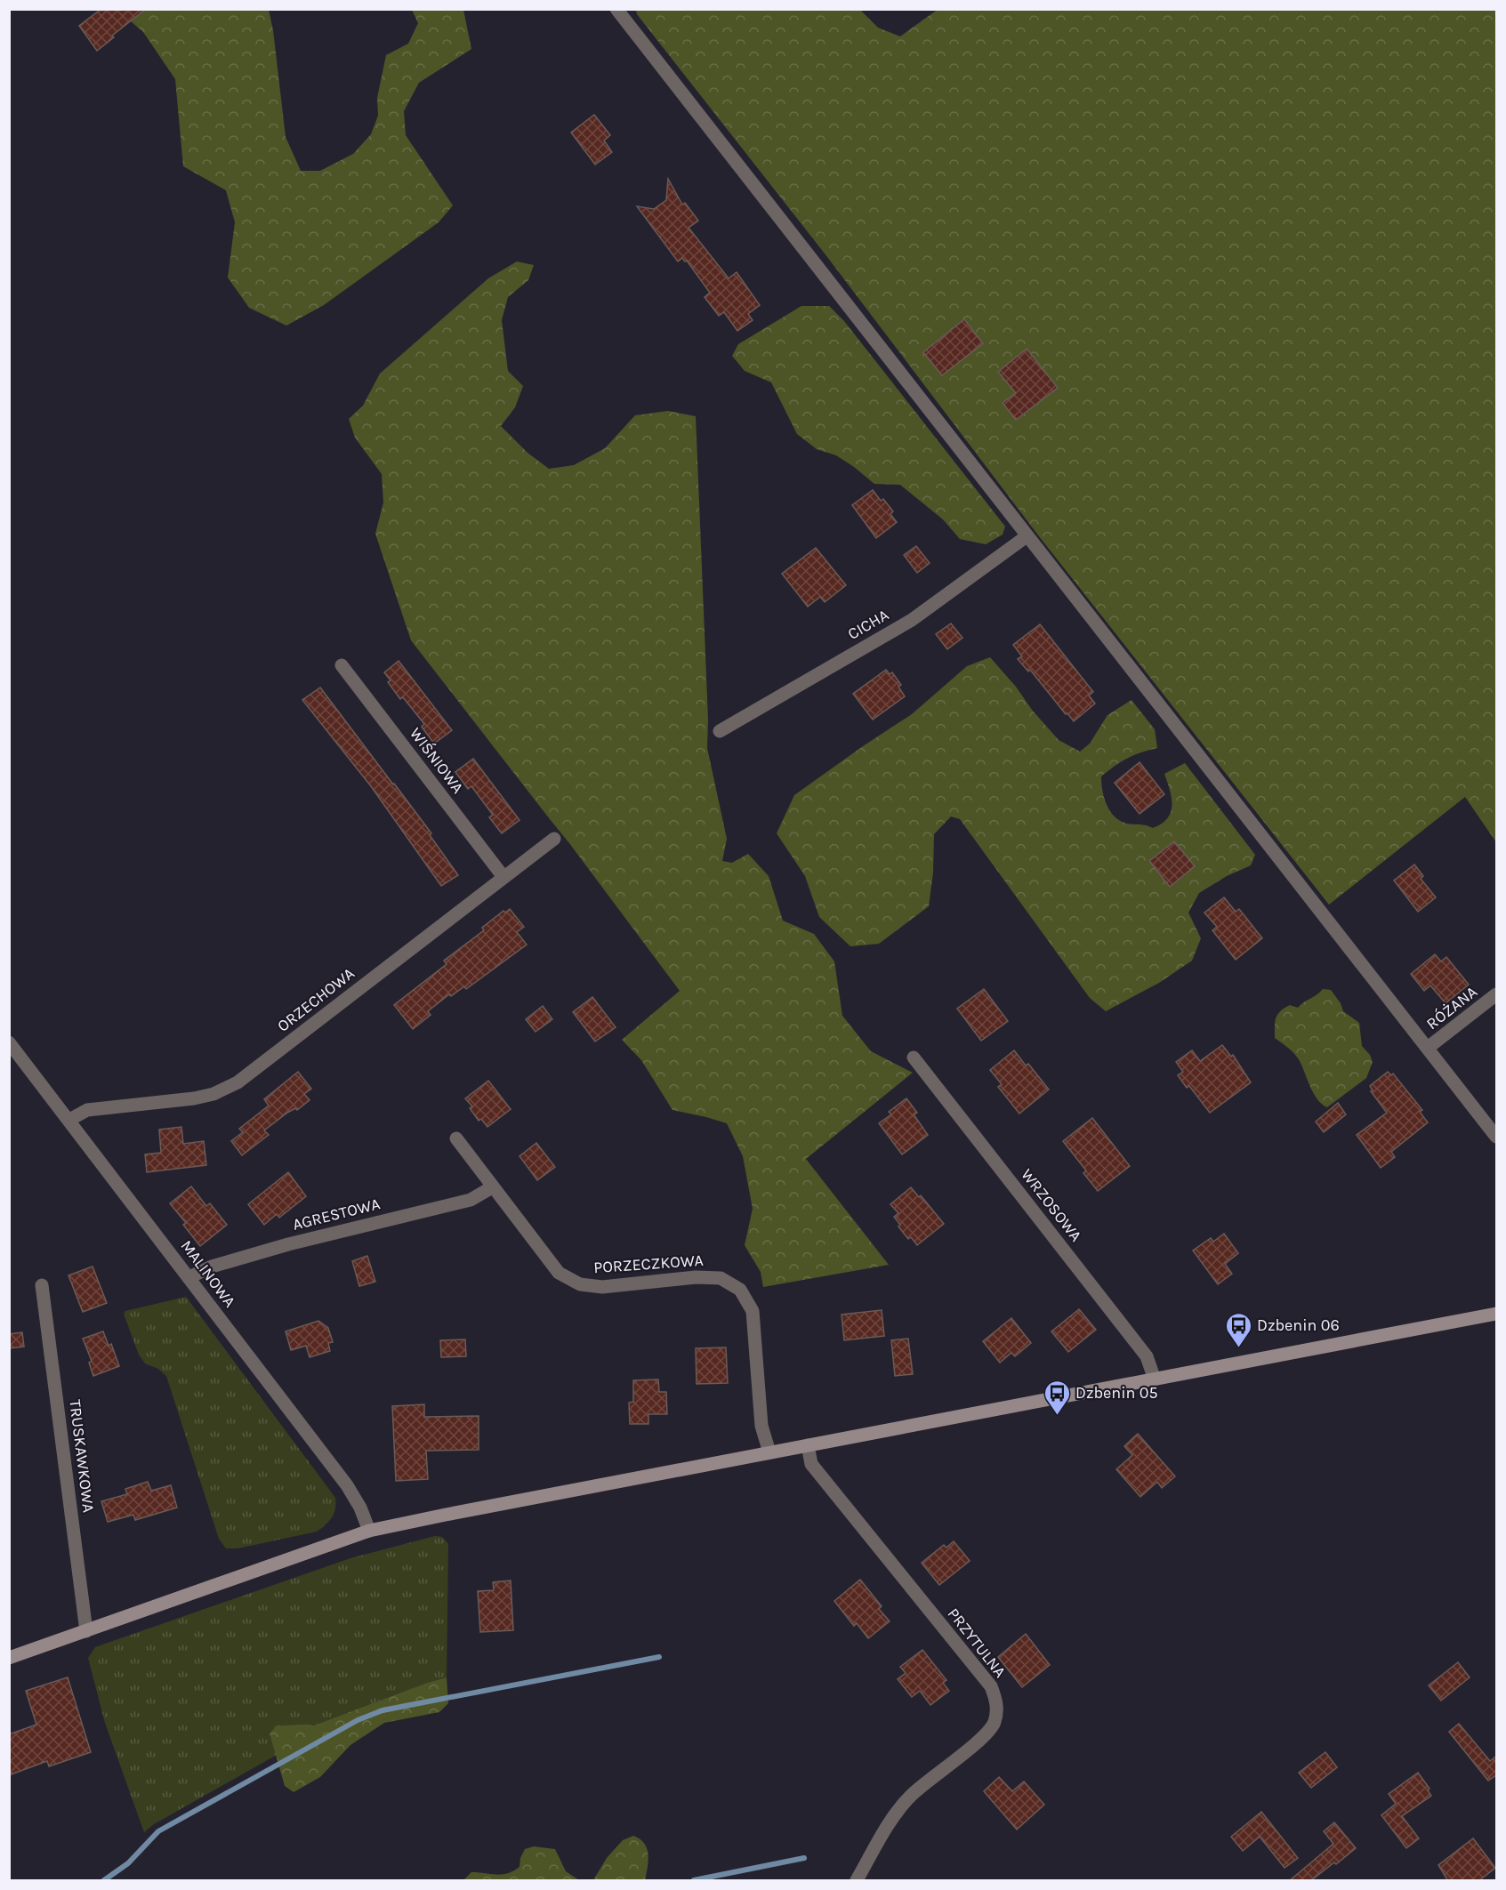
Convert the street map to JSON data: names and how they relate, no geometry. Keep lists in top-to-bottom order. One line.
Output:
{"streets":{"street":["CICHA","WIŚNIOWA","ORZECHOWA","RÓŻANA","WRZOSOWA","AGRESTOWA","PORZECZKOWA","MALINOWA","TRUSKAWKOWA","PRZYTULNA"]},"crossings":[["WIŚNIOWA","ORZECHOWA"],["ORZECHOWA","MALINOWA"],["AGRESTOWA","PORZECZKOWA"],["AGRESTOWA","MALINOWA"]],"places":{"bus stop":["Dzbenin 06","Dzbenin 05"]}}
